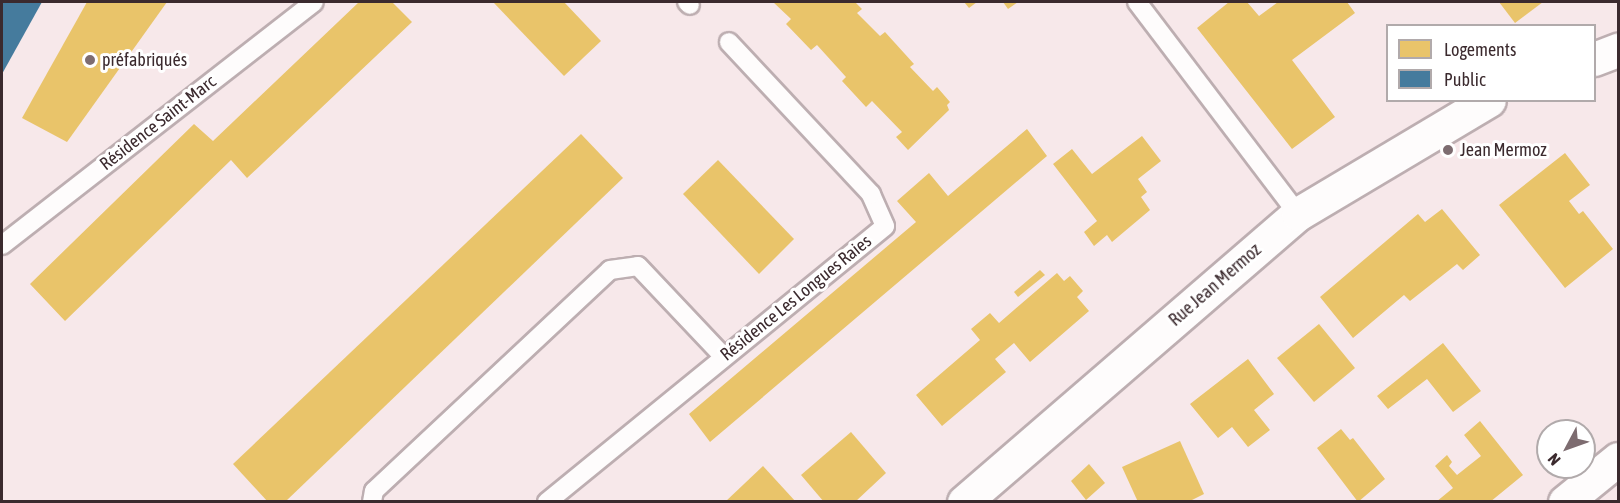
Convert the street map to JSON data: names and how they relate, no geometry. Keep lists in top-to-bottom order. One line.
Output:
{"streets":{"street":["Rue Jean Mermoz"],"lane":["Résidence Saint-Marc","Résidence Les Longues Raies"]},"places":["préfabriqués","Jean Mermoz"],"legend":["Logements","Public"],"north":"bottom left"}
